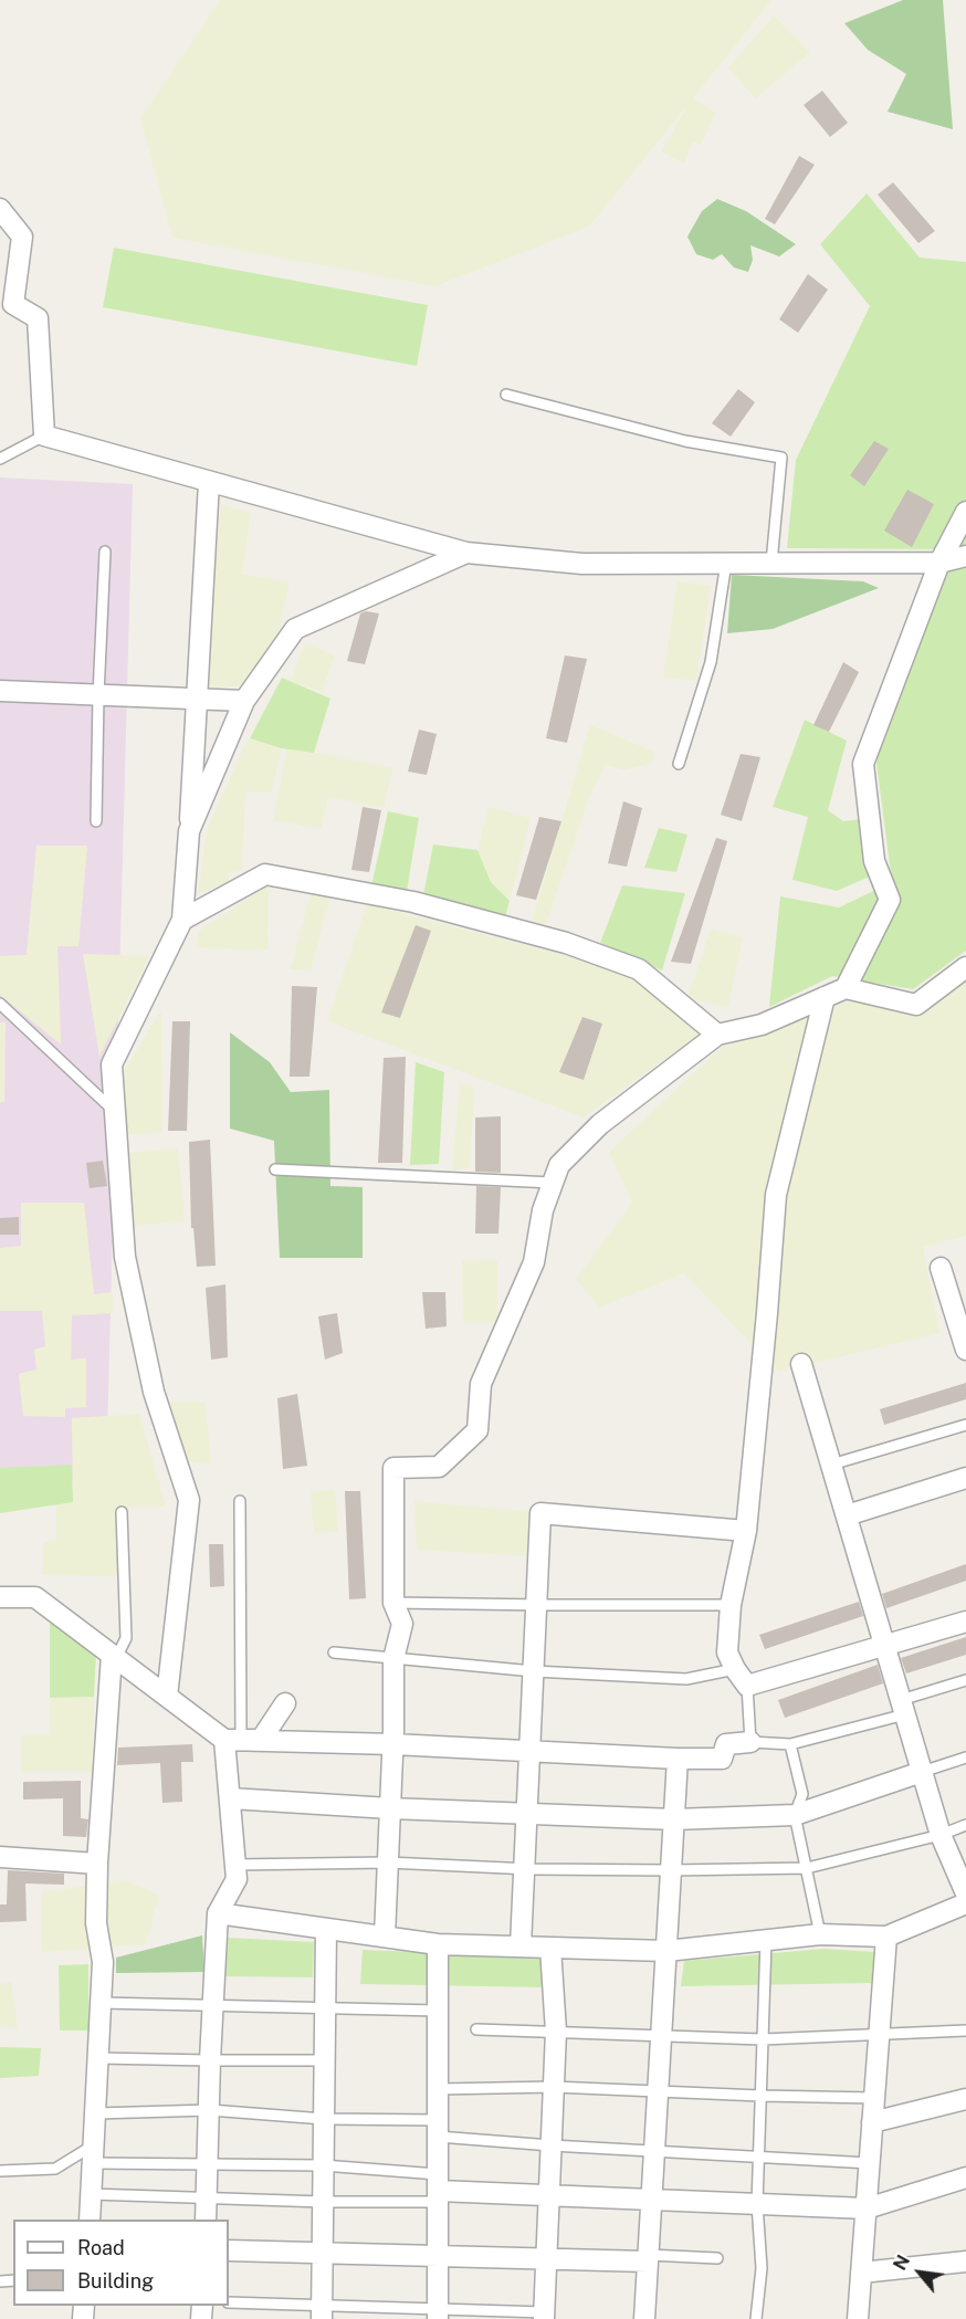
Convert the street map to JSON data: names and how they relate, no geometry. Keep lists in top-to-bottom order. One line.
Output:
{"legend":["Road","Building"],"north":"top left"}
